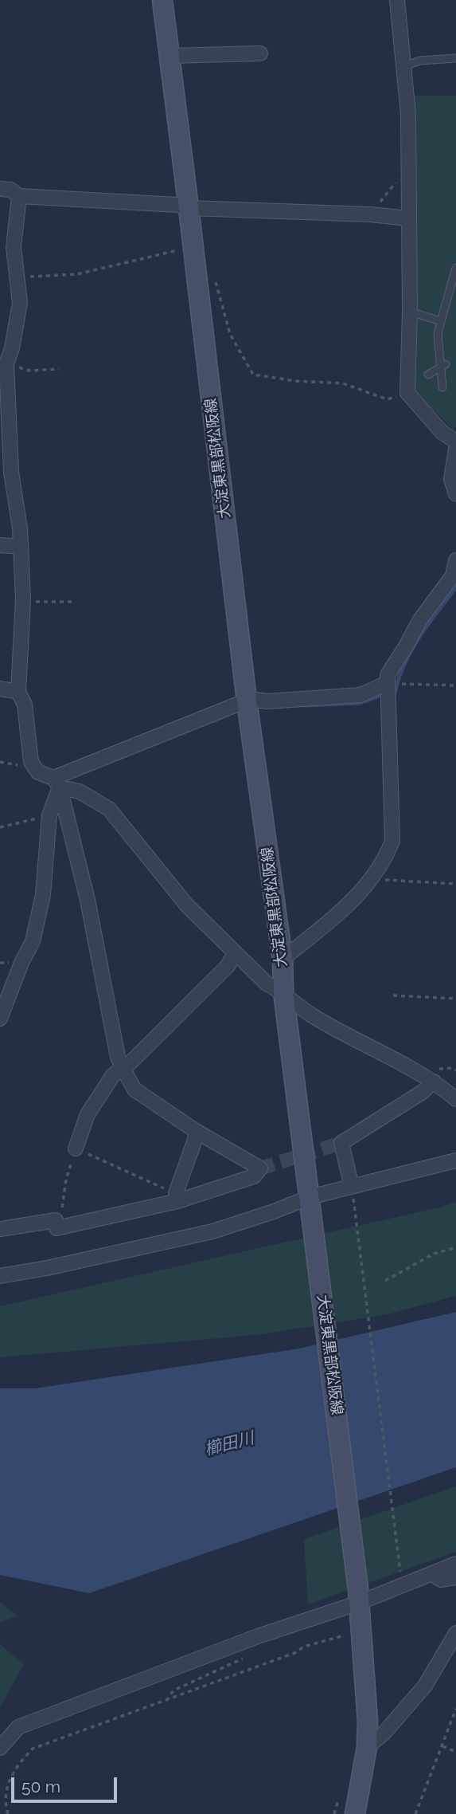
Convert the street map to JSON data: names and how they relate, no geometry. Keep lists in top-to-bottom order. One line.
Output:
{"streets":{"main road":["大淀東黒部松阪線"]},"water":["櫛田川"],"scale_bar":"50 m"}
